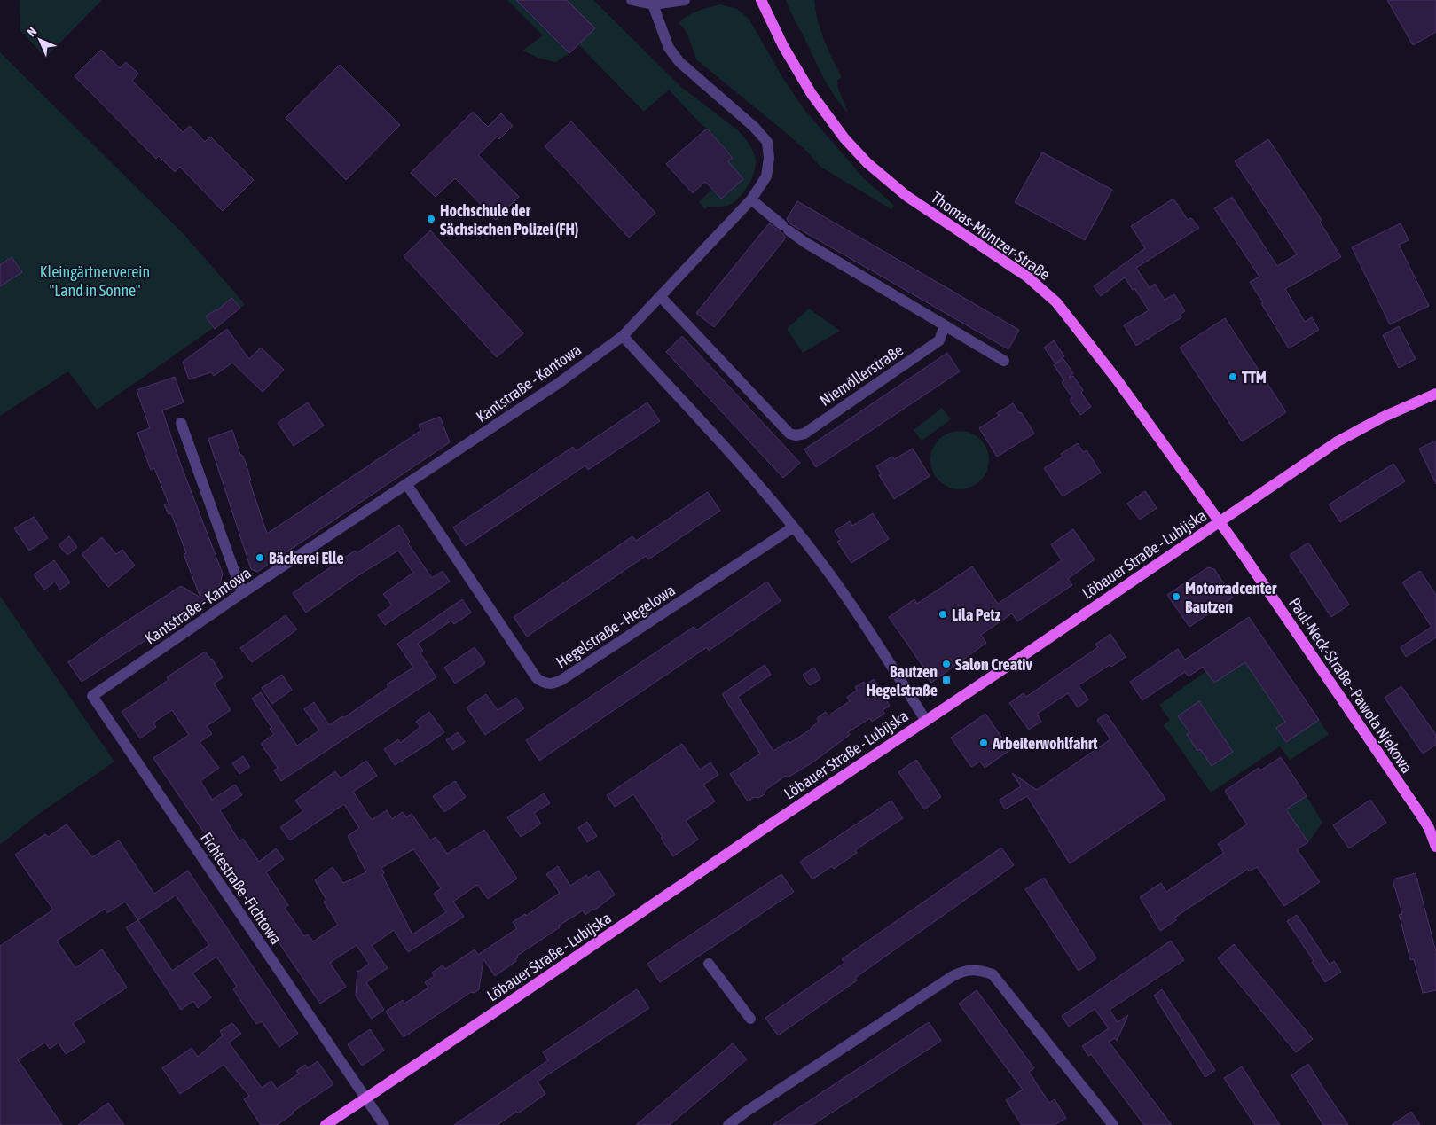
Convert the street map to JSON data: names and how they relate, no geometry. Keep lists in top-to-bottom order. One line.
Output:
{"streets":{"main road":["Thomas-Müntzer-Straße","Löbauer Straße - Lubijska","Paul-Neck-Straße - Pawoła Njekowa"],"street":["Niemöllerstraße","Kantstraße - Kantowa","Hegelstraße - Hegelowa","Fichtestraße -Fichtowa"]},"crossings":[["Thomas-Müntzer-Straße","Löbauer Straße - Lubijska"],["Thomas-Müntzer-Straße","Paul-Neck-Straße - Pawoła Njekowa"],["Niemöllerstraße","Kantstraße - Kantowa"],["Kantstraße - Kantowa","Hegelstraße - Hegelowa"],["Kantstraße - Kantowa","Fichtestraße -Fichtowa"],["Löbauer Straße - Lubijska","Paul-Neck-Straße - Pawoła Njekowa"],["Löbauer Straße - Lubijska","Fichtestraße -Fichtowa"]],"parks":["Kleingärtnerverein \"Land in Sonne\""],"places":{"other":["Hochschule der Sächsischen Polizei (FH)","TTM","Bäckerei Elle","Motorradcenter Bautzen","Lila Petz","Salon Creativ","Arbeiterwohlfahrt"],"transit":["Bautzen Hegelstraße"]},"north":"top left"}
